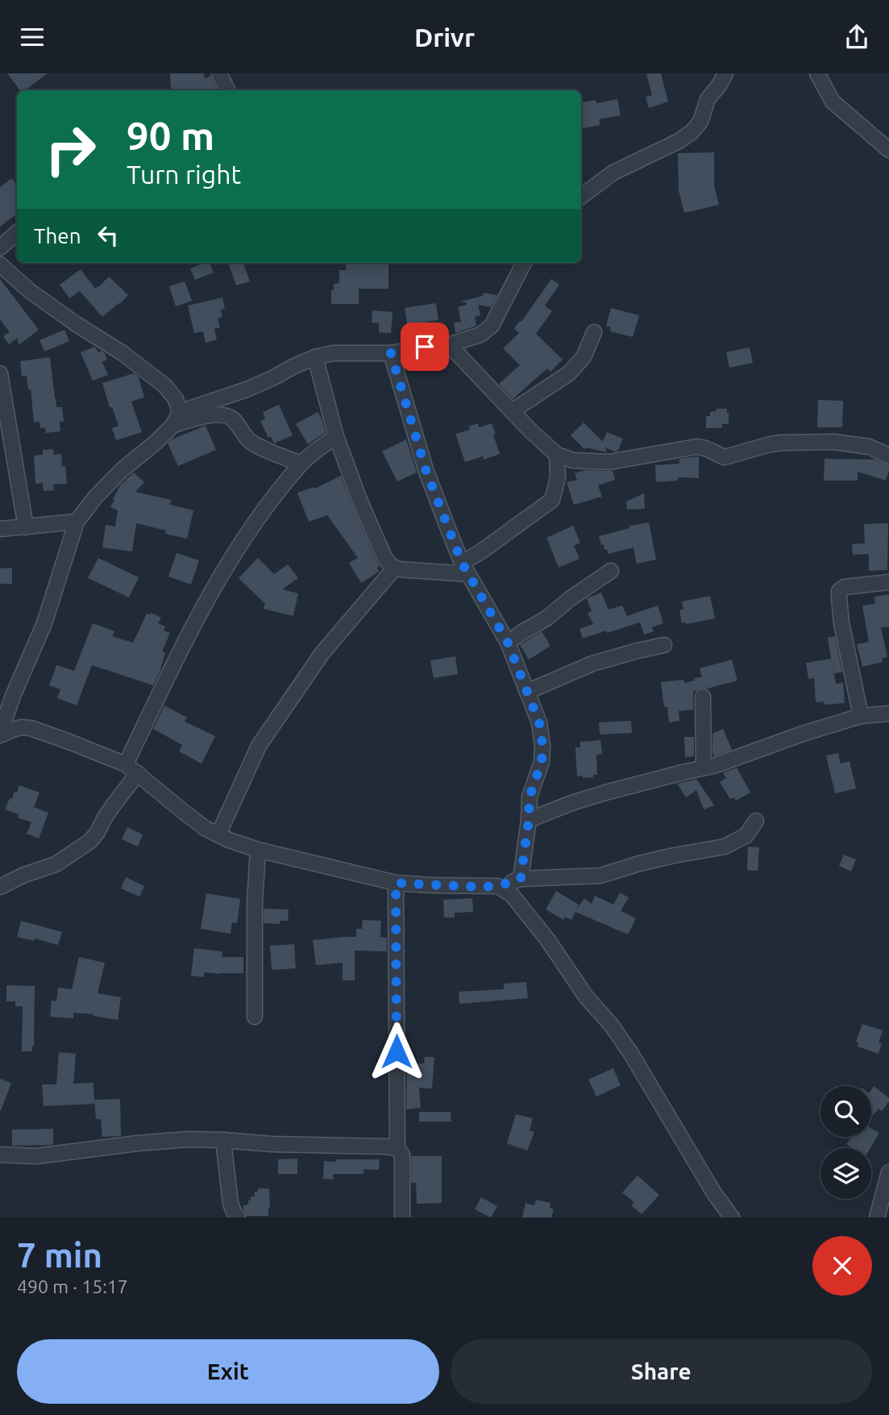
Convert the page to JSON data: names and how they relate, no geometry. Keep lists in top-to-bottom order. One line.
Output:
{"page":{"header":"Drivr","turn":["90 m","Turn right"],"then":"Then","heading":["7 min","490 m · 15:17"],"buttons":["Exit","Share"]}}
